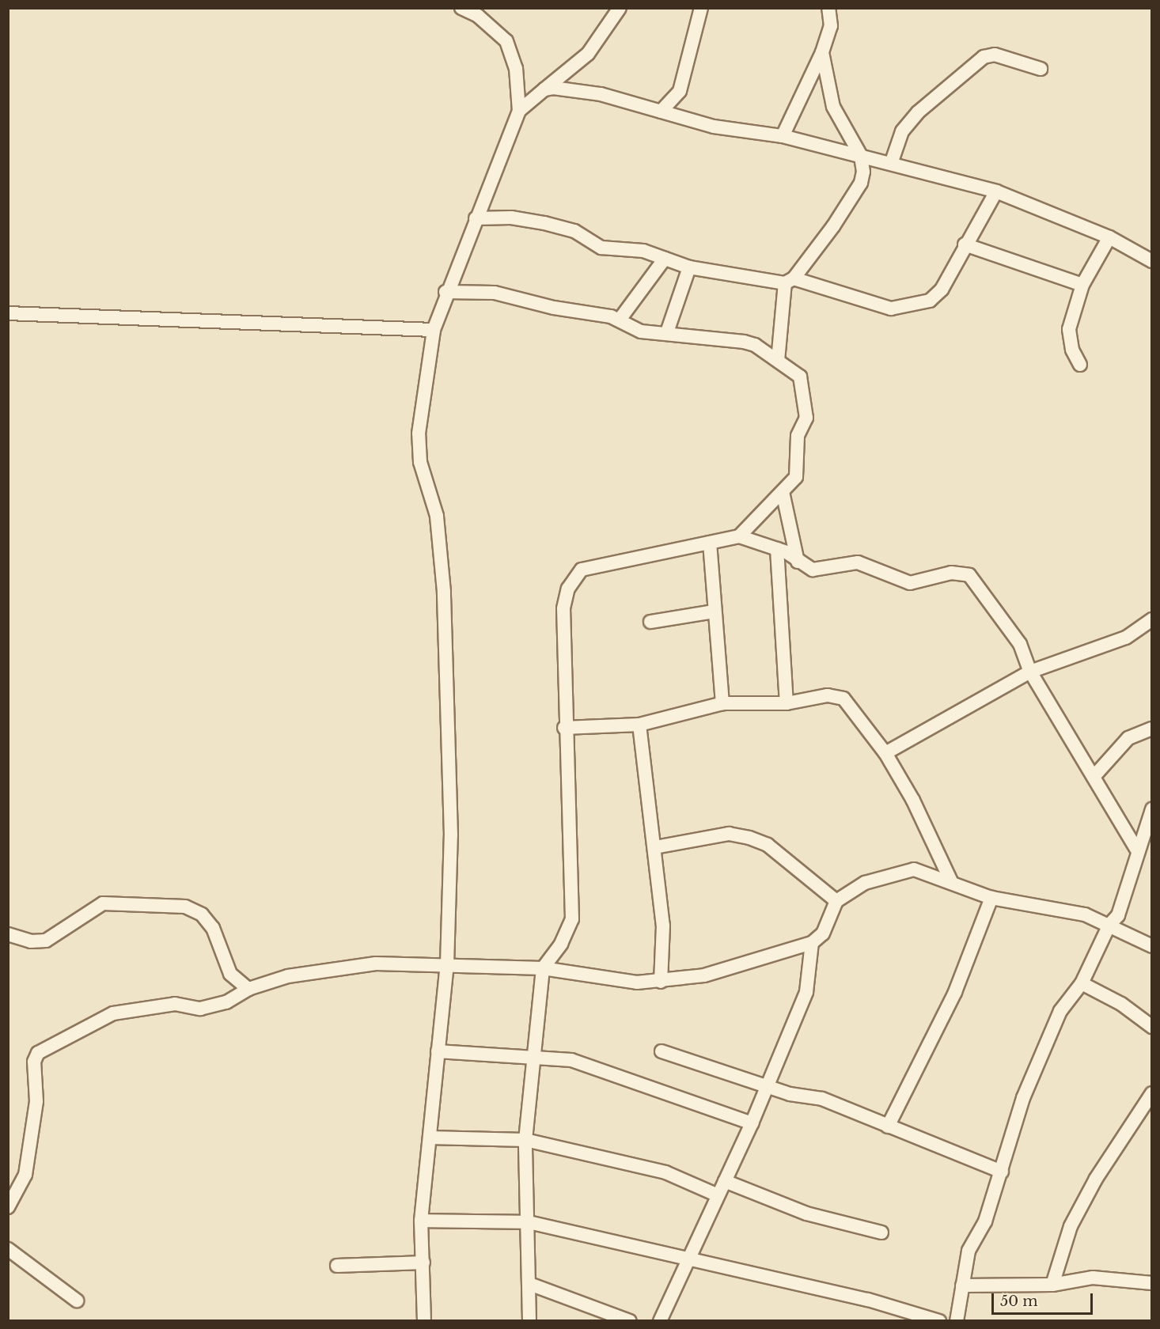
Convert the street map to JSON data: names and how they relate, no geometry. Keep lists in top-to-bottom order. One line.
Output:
{"scale_bar":"50 m"}
